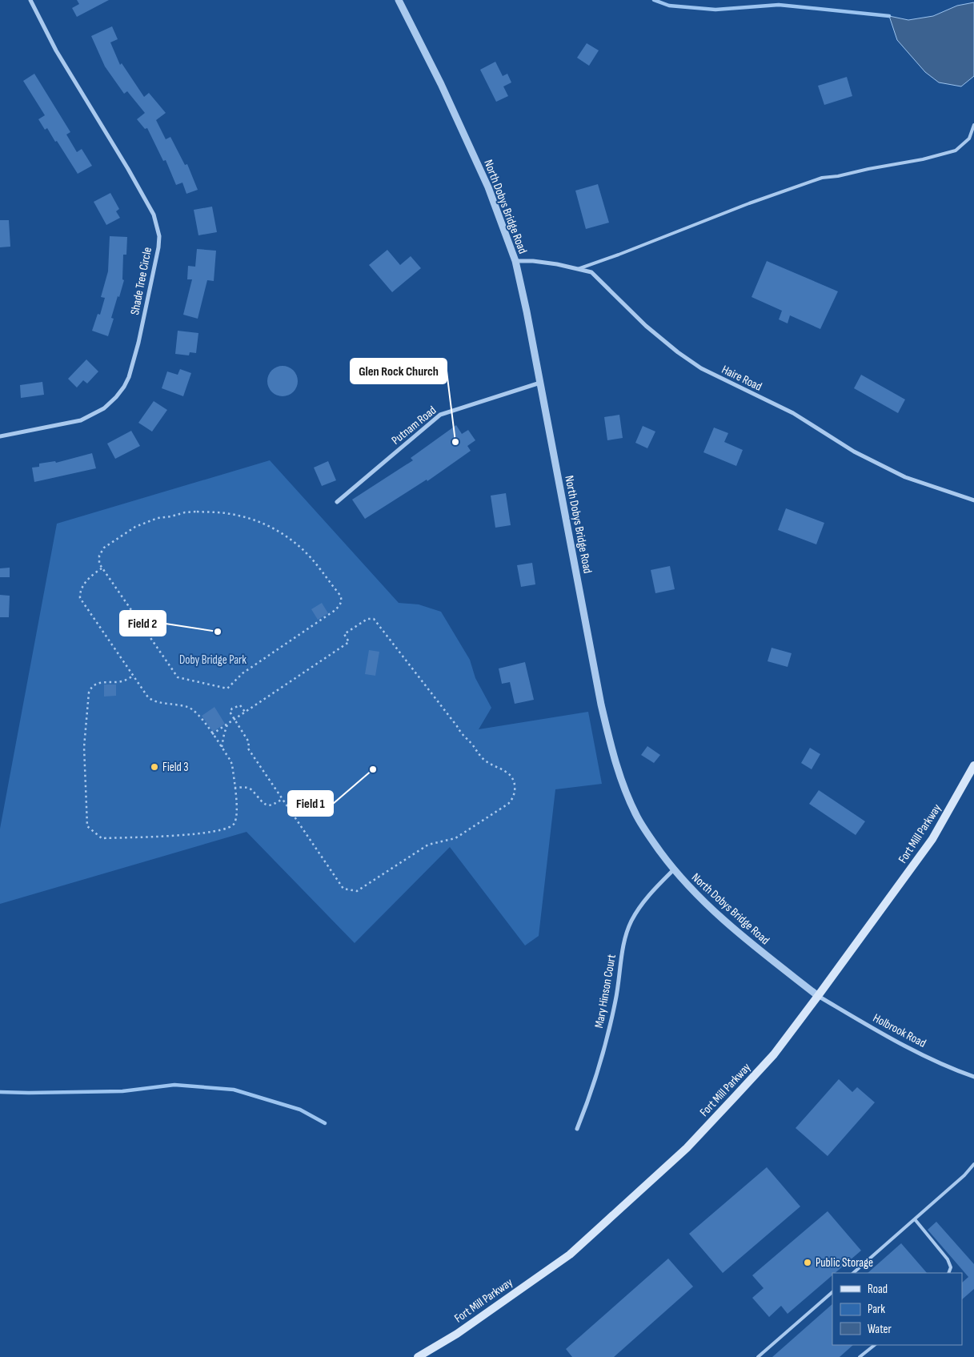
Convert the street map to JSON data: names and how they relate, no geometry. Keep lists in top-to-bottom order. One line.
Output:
{"streets":{"main road":["Fort Mill Parkway"],"street":["North Dobys Bridge Road","Shade Tree Circle","Haire Road","Putnam Road","Mary Hinson Court","Holbrook Road"]},"crossings":[["North Dobys Bridge Road","Haire Road"],["North Dobys Bridge Road","Putnam Road"],["North Dobys Bridge Road","Fort Mill Parkway"],["North Dobys Bridge Road","Mary Hinson Court"],["North Dobys Bridge Road","Holbrook Road"],["Fort Mill Parkway","Holbrook Road"]],"parks":["Doby Bridge Park"],"places":["Glen Rock Church","Field 2","Field 3","Field 1","Public Storage"],"legend":["Road","Park","Water"]}
